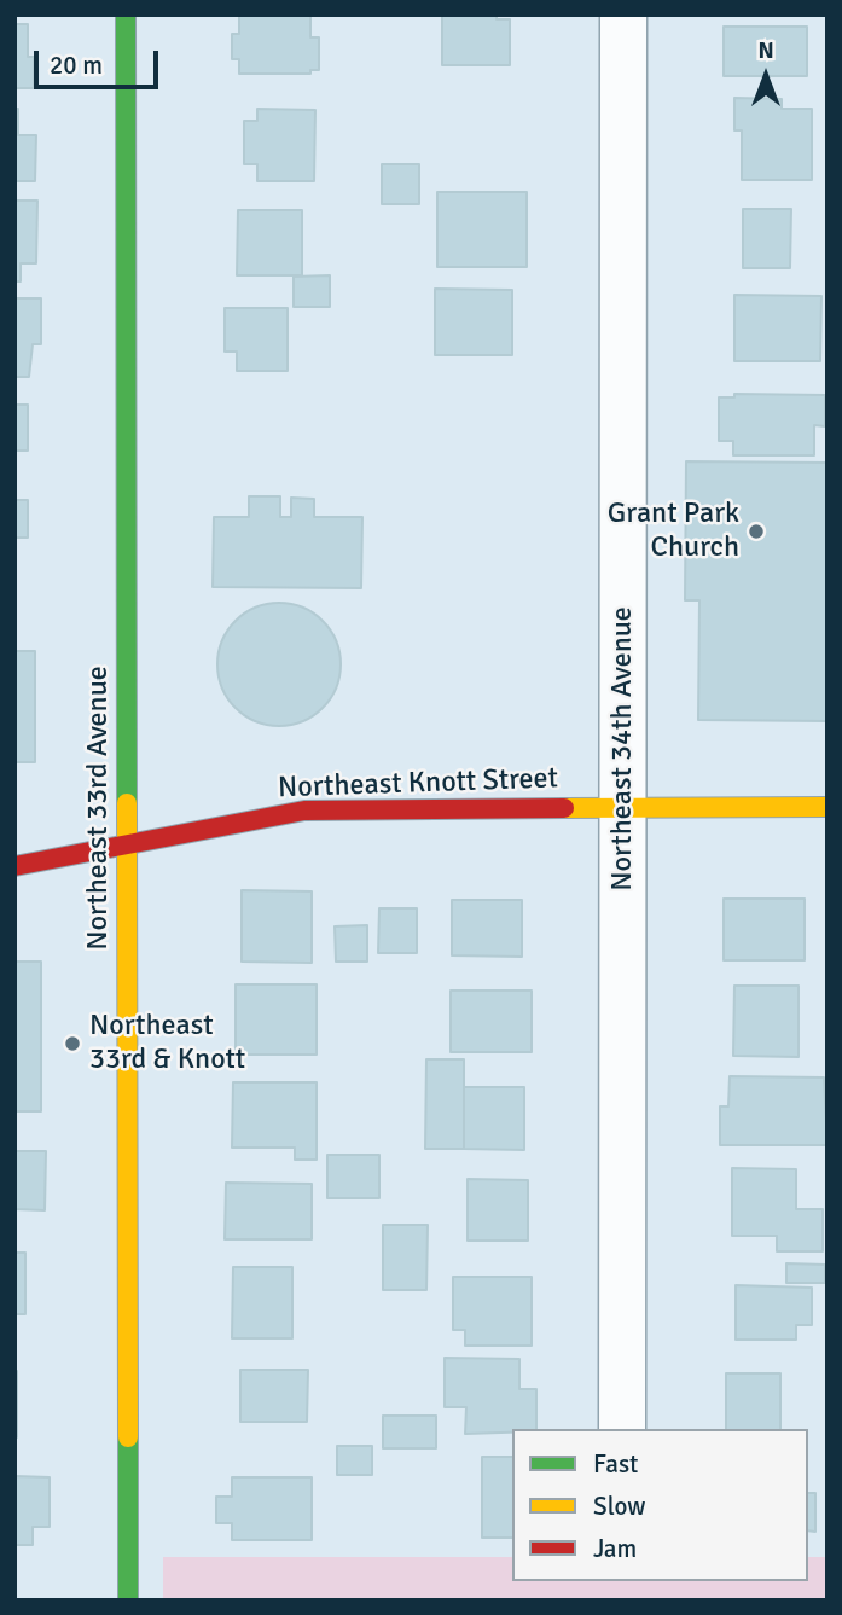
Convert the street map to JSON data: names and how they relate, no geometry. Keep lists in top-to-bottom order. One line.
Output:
{"streets":{"main road":["Northeast Knott Street","Northeast 33rd Avenue"],"street":["Northeast 34th Avenue"]},"crossings":[["Northeast 34th Avenue","Northeast Knott Street"],["Northeast Knott Street","Northeast 33rd Avenue"]],"places":["Grant Park Church","Northeast 33rd & Knott"],"legend":["Fast","Slow","Jam"],"scale_bar":"20 m","north":"top"}
